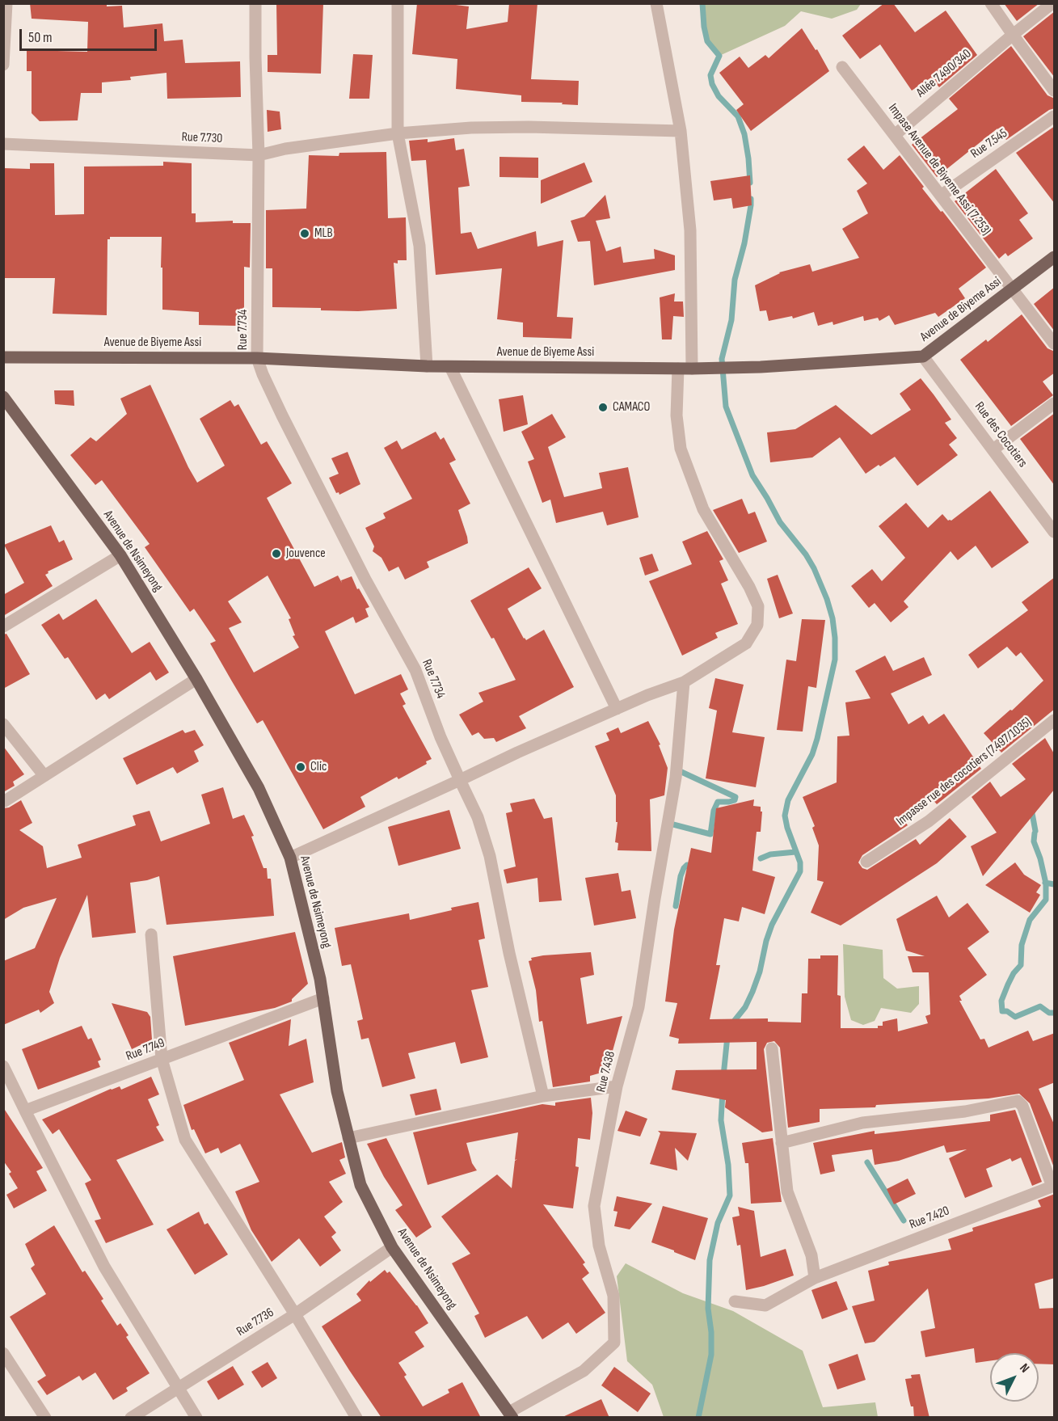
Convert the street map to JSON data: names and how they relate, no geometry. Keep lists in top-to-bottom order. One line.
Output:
{"streets":{"main road":["Avenue de Biyeme Assi","Avenue de Nsimeyong"],"street":["Allée 7.490/340","Rue 7.730","Rue 7.545","Impase Avenue de Biyeme Assi (7.253)","Rue 7.734","Rue des Cocotiers","Impasse rue des cocotiers (7.497/1035)","Rue 7.749","Rue 7.438","Rue 7.420","Rue 7.736"]},"crossings":[["Allée 7.490/340","Impase Avenue de Biyeme Assi (7.253)"],["Rue 7.730","Rue 7.734"],["Rue 7.545","Impase Avenue de Biyeme Assi (7.253)"],["Impase Avenue de Biyeme Assi (7.253)","Avenue de Biyeme Assi"],["Avenue de Biyeme Assi","Rue 7.734"],["Avenue de Biyeme Assi","Rue des Cocotiers"],["Avenue de Nsimeyong","Rue 7.749"],["Avenue de Nsimeyong","Rue 7.438"],["Avenue de Nsimeyong","Rue 7.736"]],"places":["MLB","CAMACO","Jouvence","Clic"],"scale_bar":"50 m","north":"top right"}
